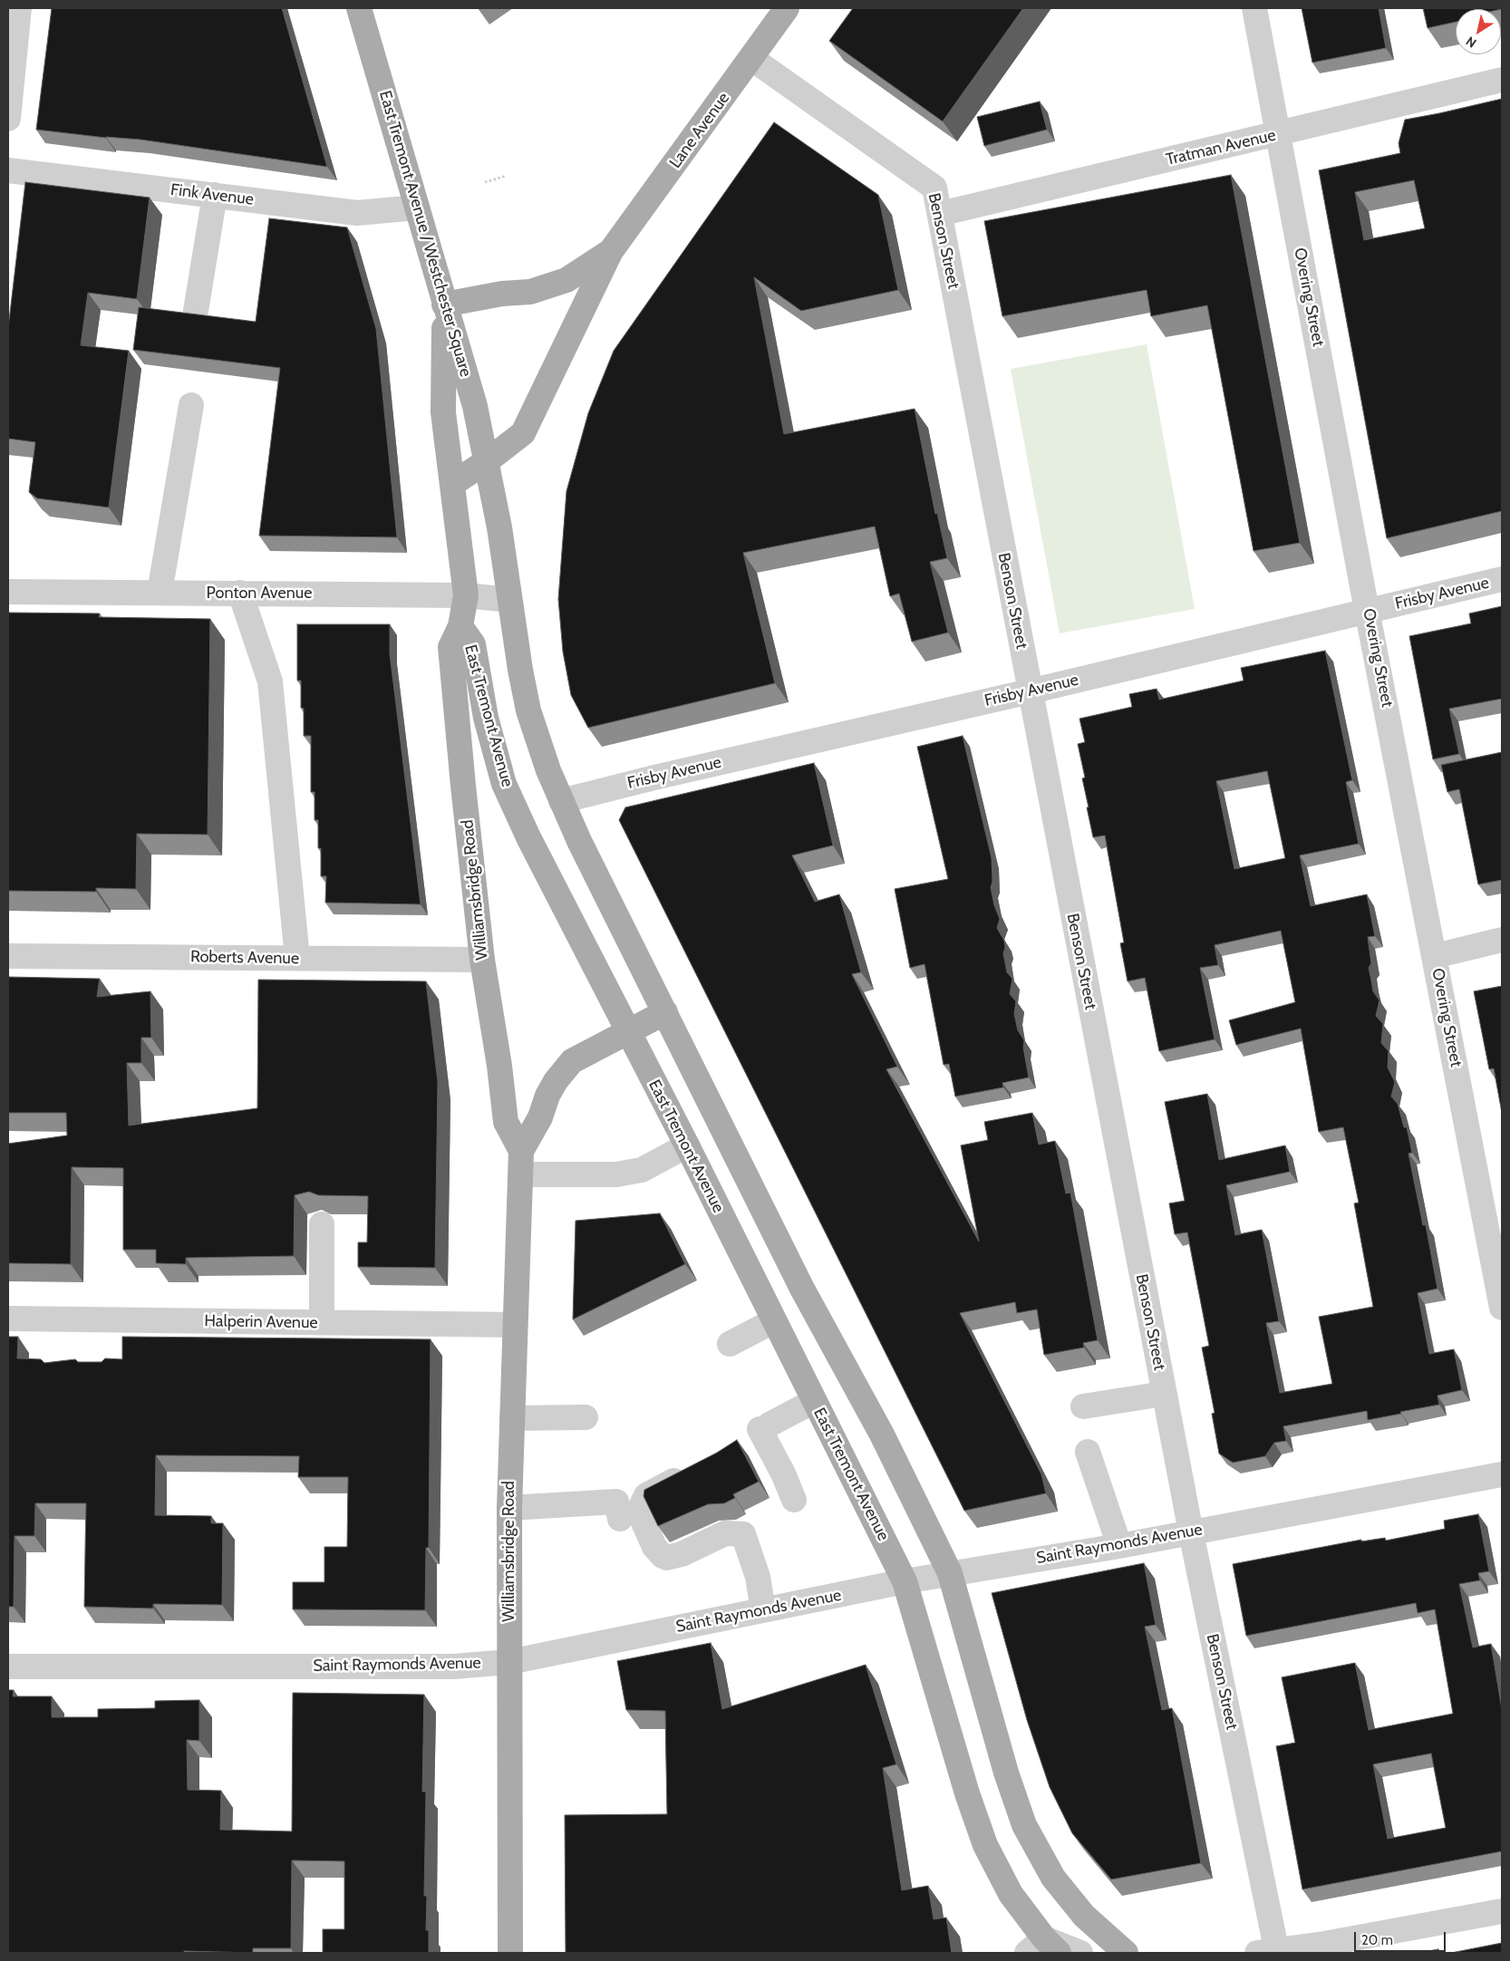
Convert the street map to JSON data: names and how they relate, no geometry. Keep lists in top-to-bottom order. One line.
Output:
{"streets":{"main road":["Lane Avenue","East Tremont Avenue / Westchester Square","East Tremont Avenue","Williamsbridge Road"],"street":["Tratman Avenue","Fink Avenue","Benson Street","Overing Street","Ponton Avenue","Frisby Avenue","Roberts Avenue","Halperin Avenue","Saint Raymonds Avenue"]},"crossings":[["Lane Avenue","East Tremont Avenue / Westchester Square"],["Lane Avenue","Benson Street"],["Lane Avenue","East Tremont Avenue"],["Tratman Avenue","Benson Street"],["Tratman Avenue","Overing Street"],["Fink Avenue","East Tremont Avenue / Westchester Square"],["East Tremont Avenue / Westchester Square","East Tremont Avenue"],["Benson Street","Frisby Avenue"],["Benson Street","Saint Raymonds Avenue"],["Overing Street","Frisby Avenue"],["Ponton Avenue","East Tremont Avenue"],["East Tremont Avenue","Williamsbridge Road"],["East Tremont Avenue","Saint Raymonds Avenue"],["Williamsbridge Road","Roberts Avenue"],["Williamsbridge Road","Halperin Avenue"],["Williamsbridge Road","Saint Raymonds Avenue"]],"scale_bar":"20 m","north":"bottom left"}
